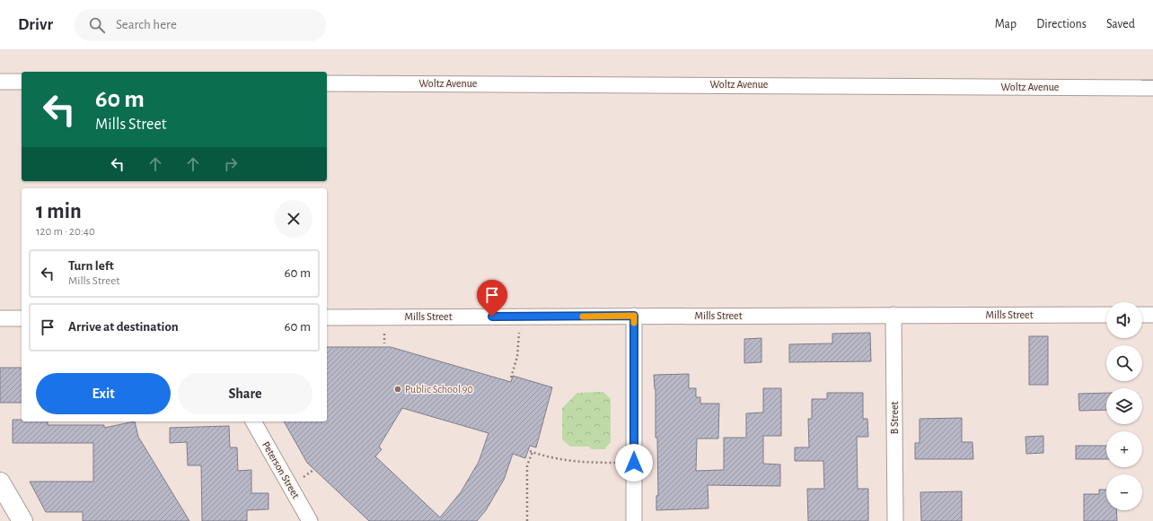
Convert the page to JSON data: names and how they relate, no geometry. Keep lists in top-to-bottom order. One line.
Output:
{"streets":{"street":["Woltz Avenue","Mills Street","B Street","Peterson Street"]},"crossings":[["Mills Street","B Street"]],"places":["Public School 90"],"page":{"header":"Drivr","search":"Search here","nav":["Map","Directions","Saved"],"turn":["60 m","Mills Street"],"heading":["1 min","120 m · 20:40"],"list":[{"name":"Turn left","note":"Mills Street","value":"60 m"},{"name":"Arrive at destination","value":"60 m"}],"map_buttons":["+","−"],"buttons":["Exit","Share"]}}
